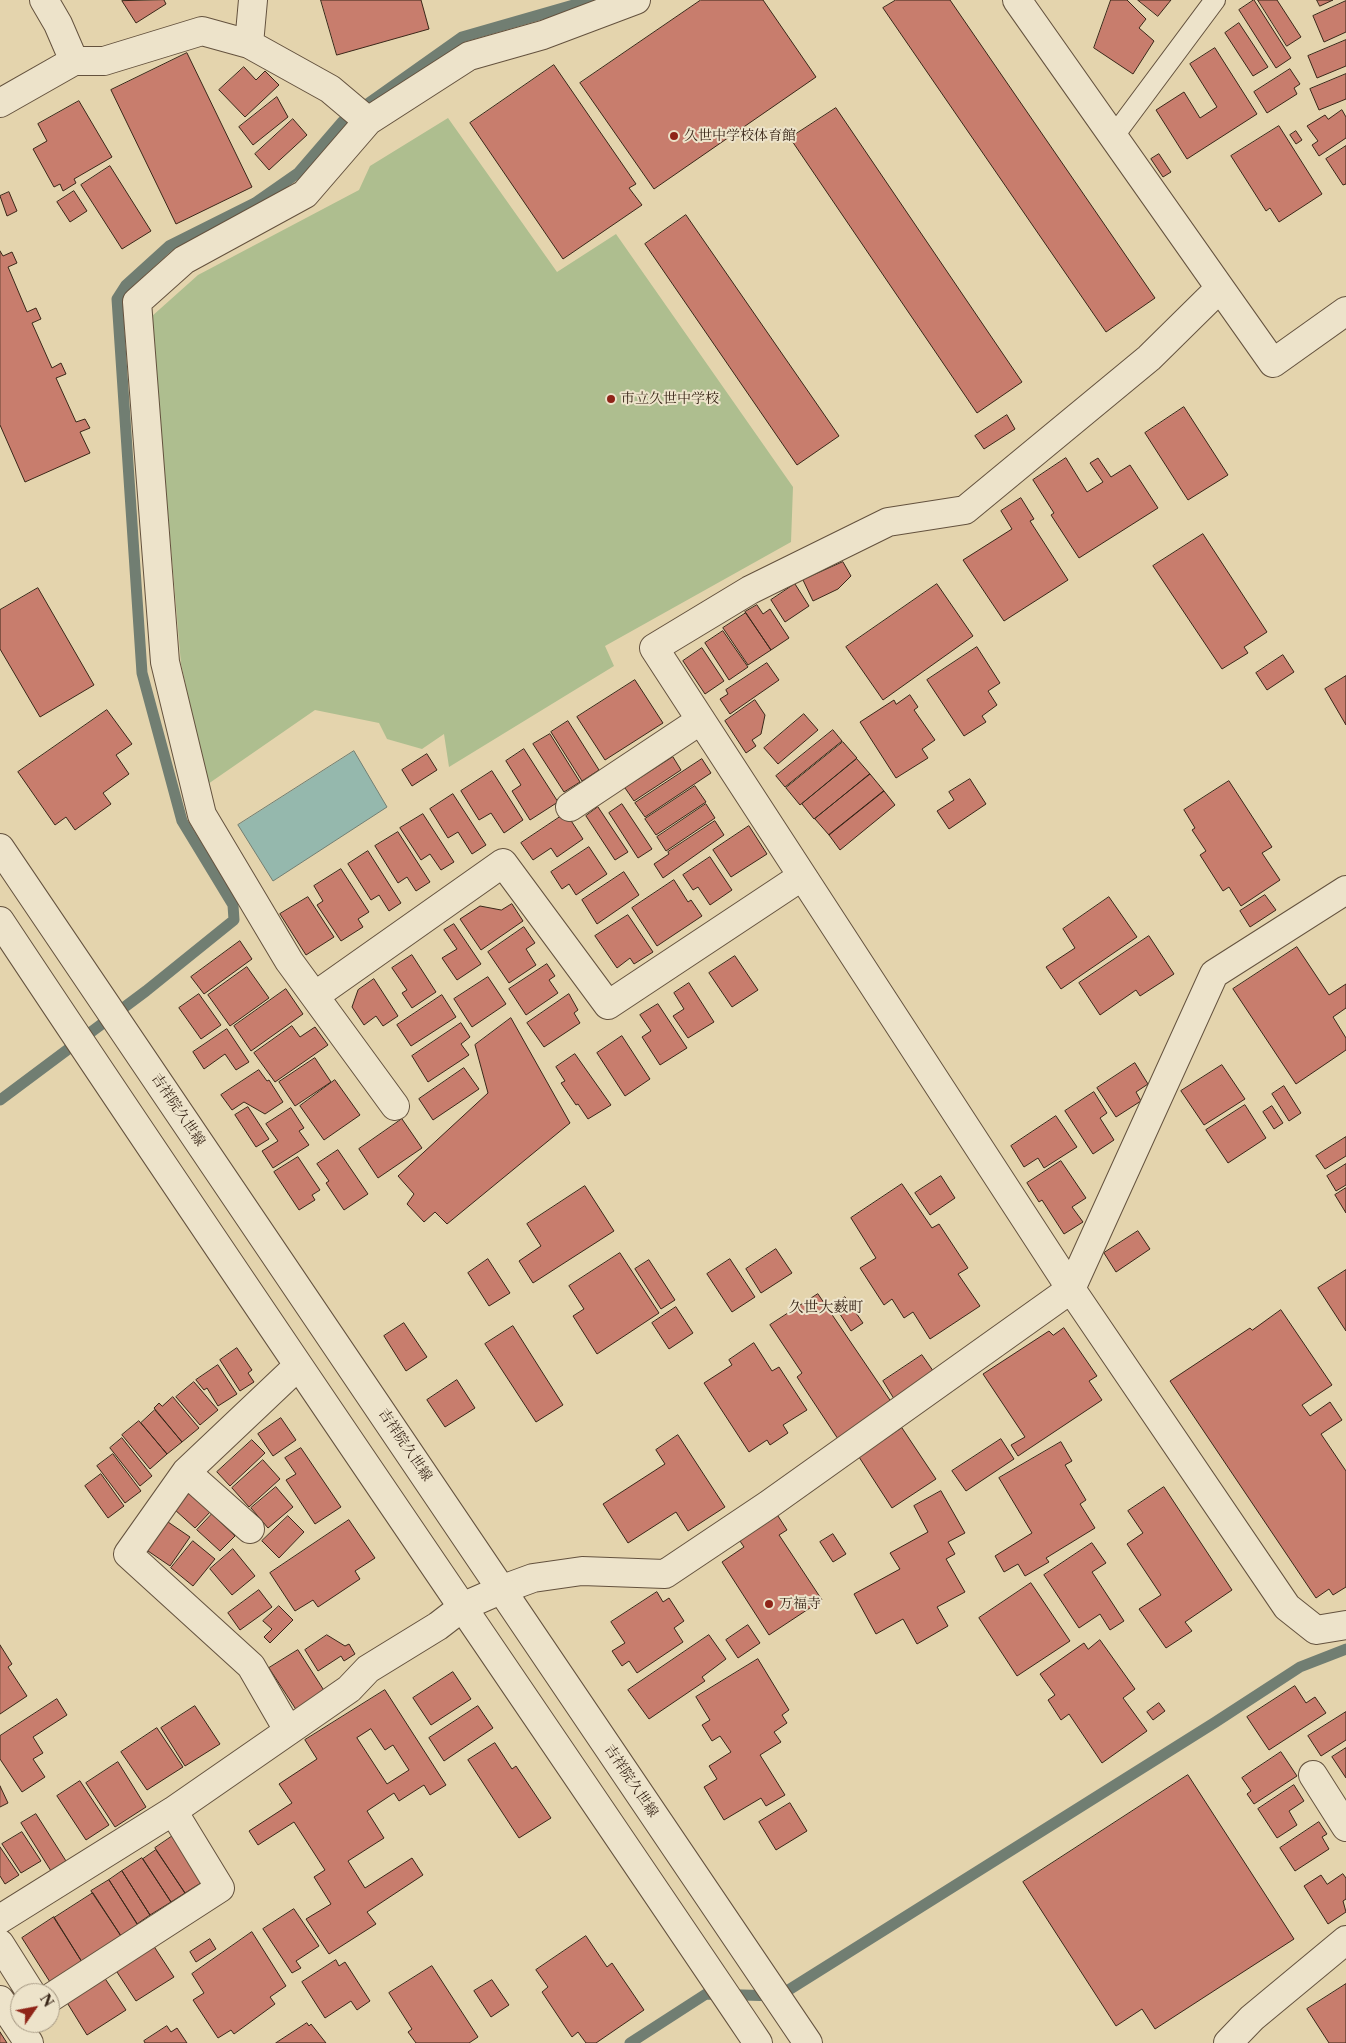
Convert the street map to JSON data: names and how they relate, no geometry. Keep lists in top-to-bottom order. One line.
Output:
{"streets":{"street":["吉祥院久世線"]},"districts":["久世大薮町"],"places":["久世中学校体育館","市立久世中学校","万福寺"],"north":"top right"}
